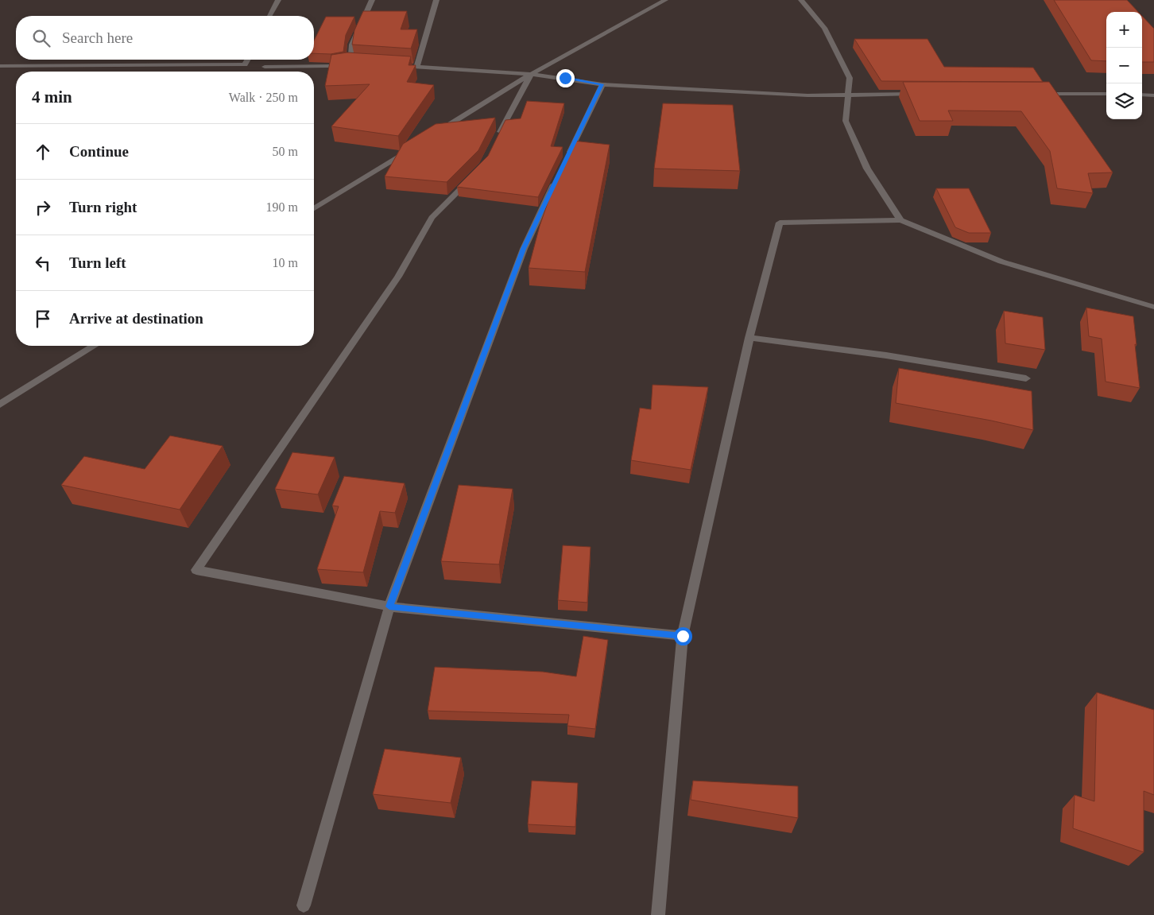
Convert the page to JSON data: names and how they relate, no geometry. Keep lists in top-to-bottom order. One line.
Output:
{"page":{"map_buttons":["+","−"],"search":"Search here","heading":["4 min","Walk · 250 m"],"list":[["Continue","50 m"],["Turn right","190 m"],["Turn left","10 m"],"Arrive at destination"]}}
